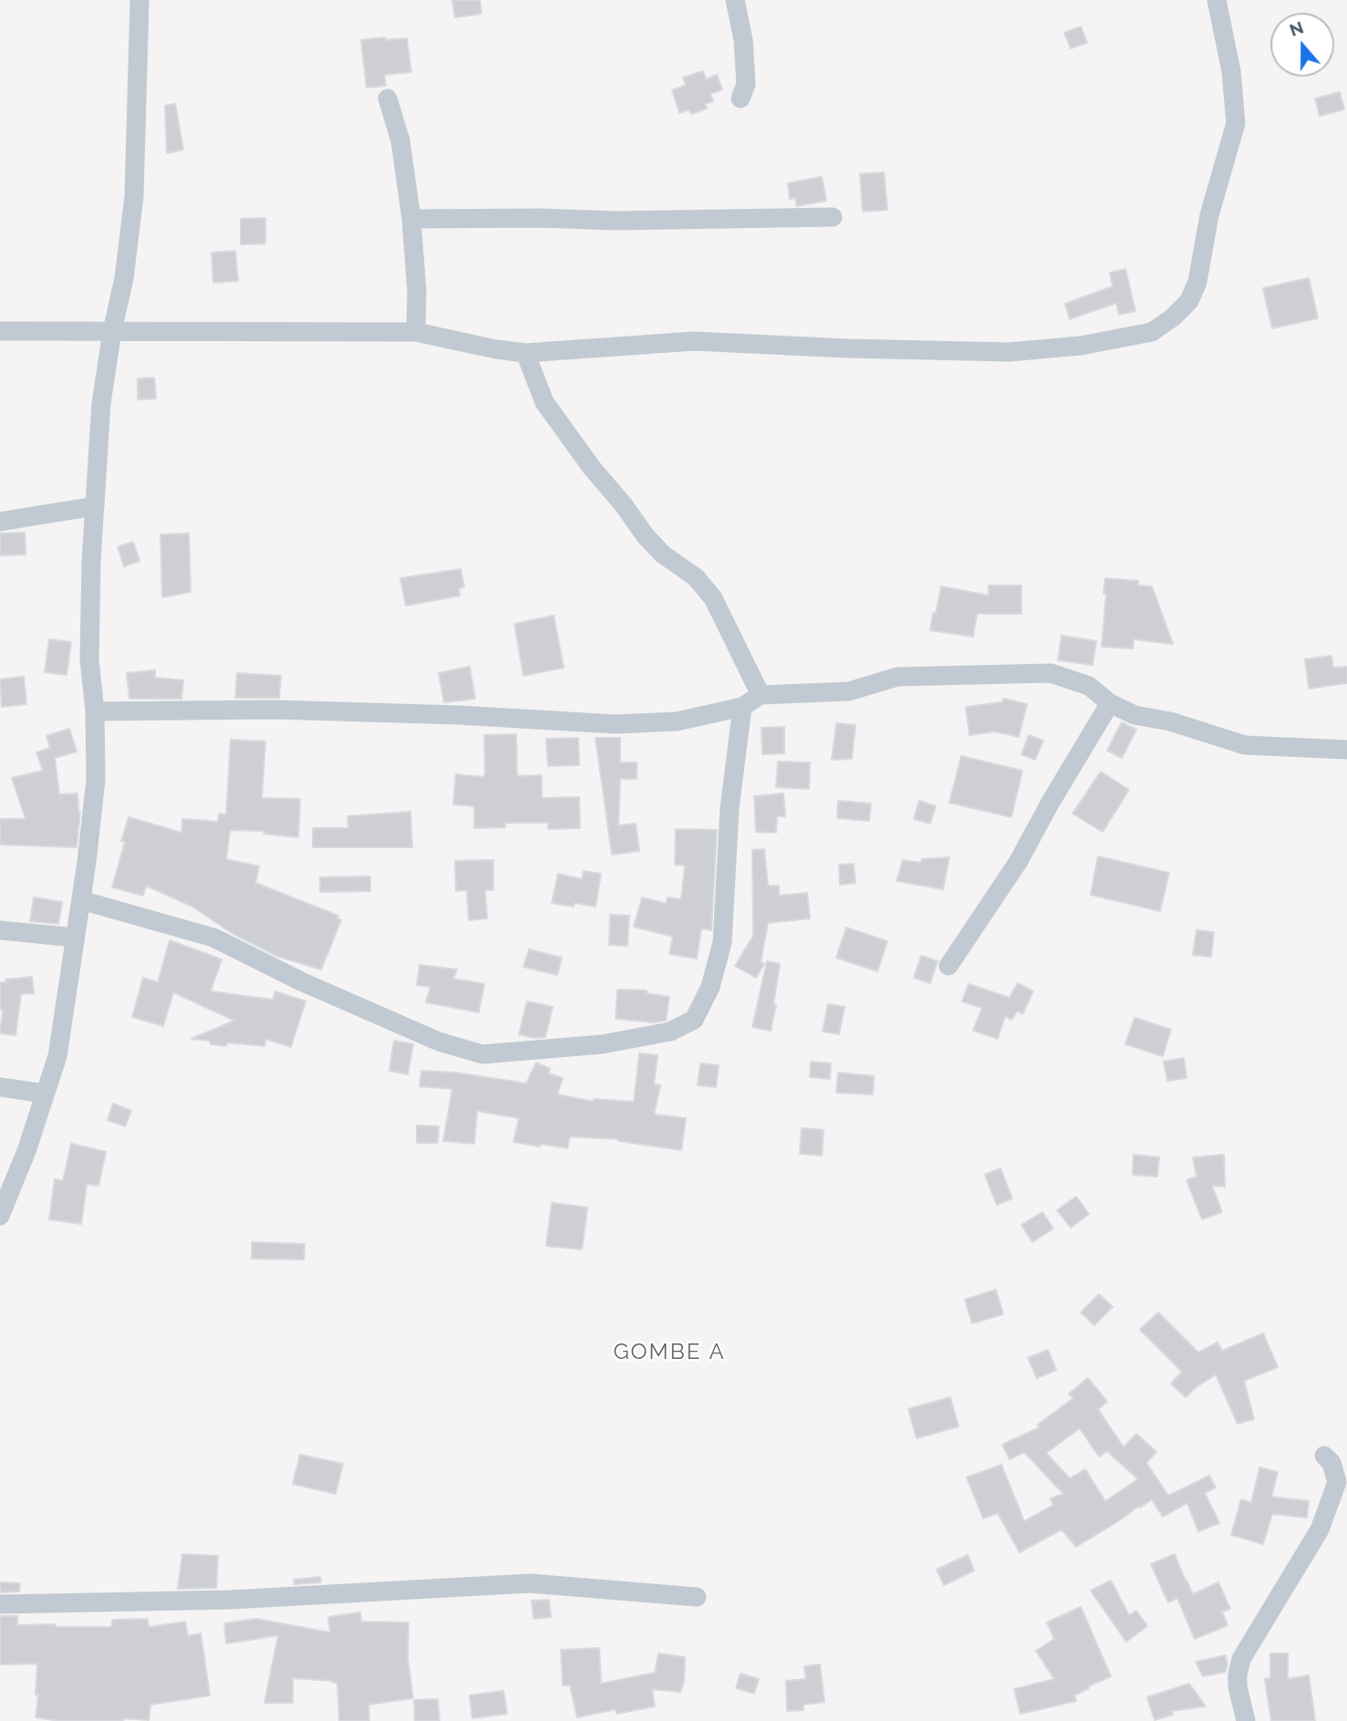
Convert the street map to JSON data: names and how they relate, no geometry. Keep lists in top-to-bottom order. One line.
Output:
{"districts":["GOMBE A"],"north":"top"}
